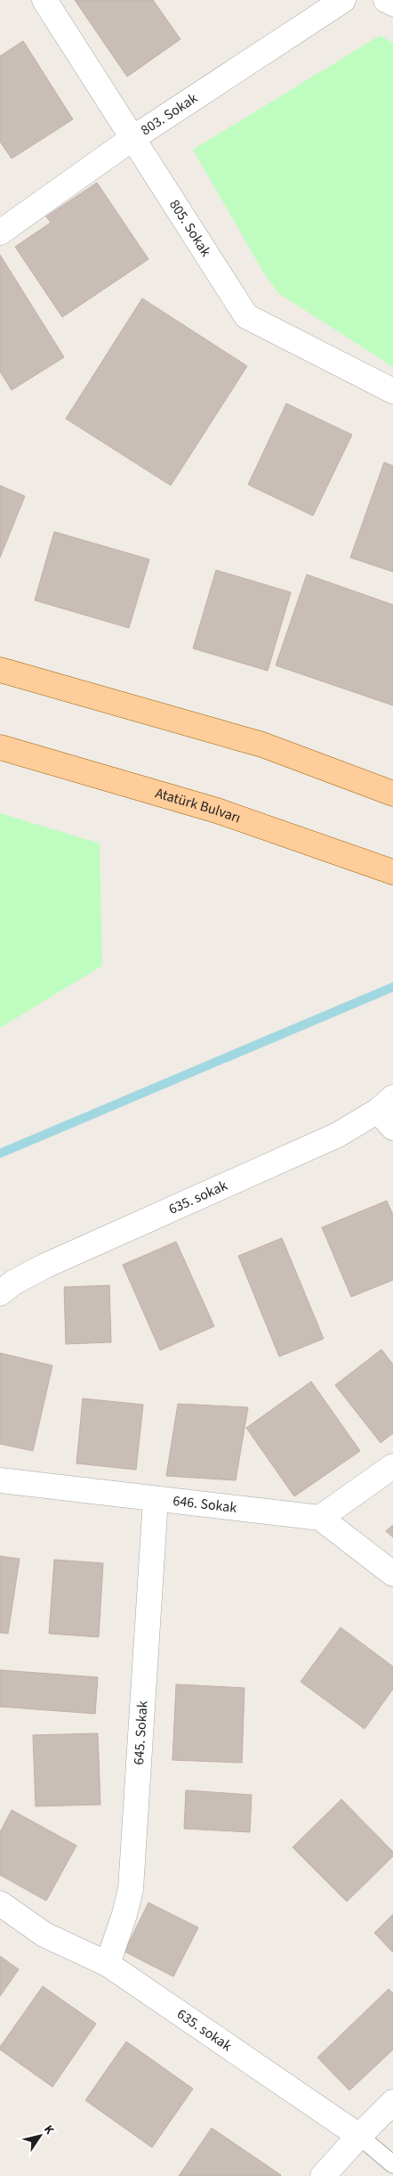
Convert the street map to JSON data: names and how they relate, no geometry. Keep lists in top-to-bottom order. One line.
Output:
{"streets":{"main road":["Atatürk Bulvarı"],"street":["803. Sokak","805. Sokak","635. sokak","646. Sokak","645. Sokak"]},"crossings":[["803. Sokak","805. Sokak"],["635. sokak","645. Sokak"],["646. Sokak","645. Sokak"]],"north":"top right"}
